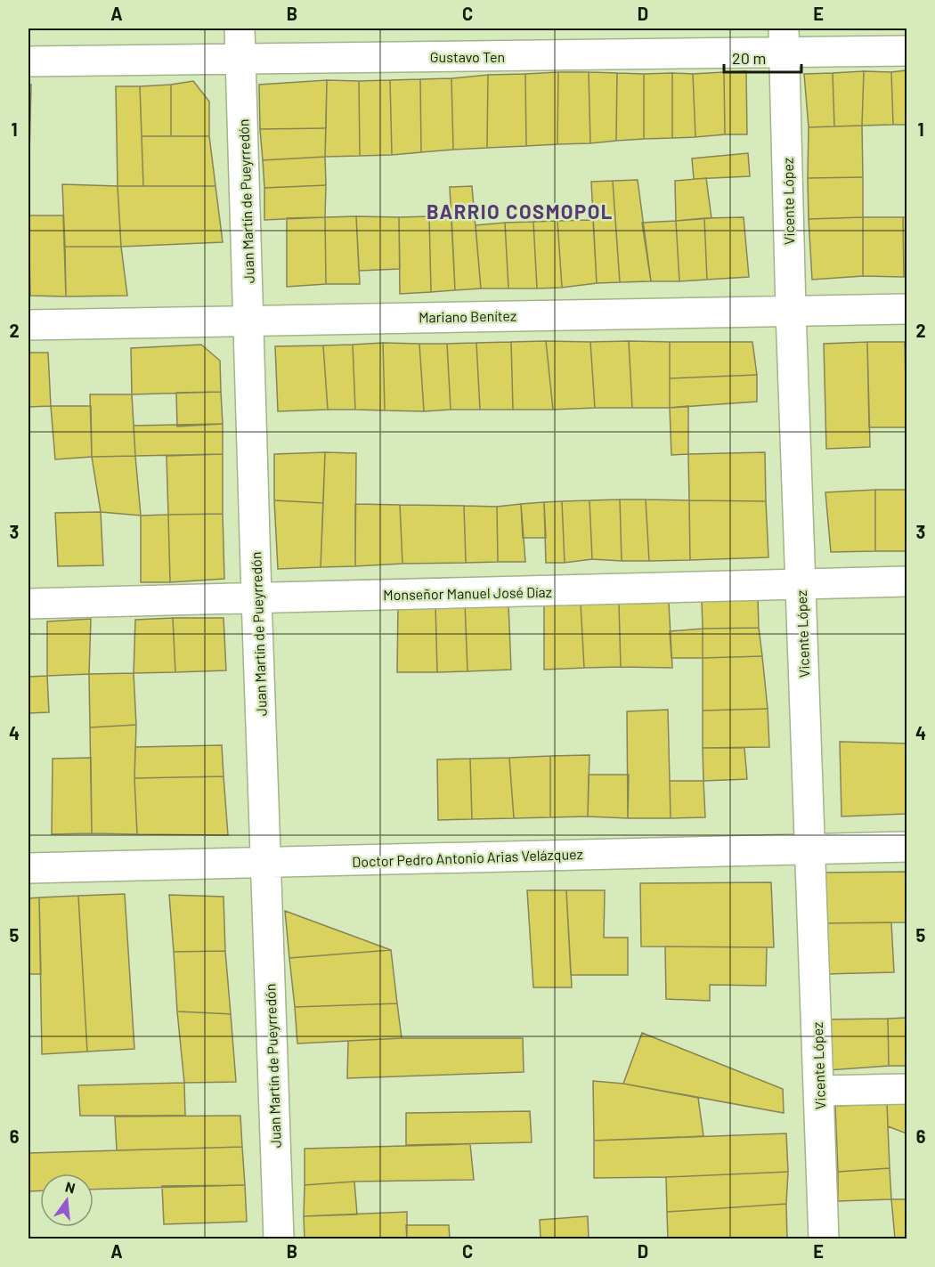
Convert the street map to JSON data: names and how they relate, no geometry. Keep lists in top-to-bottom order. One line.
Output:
{"streets":{"street":["Gustavo Ten","Juan Martín de Pueyrredón","Vicente López","Mariano Benítez","Monseñor Manuel José Díaz","Doctor Pedro Antonio Arias Velázquez"]},"crossings":[["Gustavo Ten","Juan Martín de Pueyrredón"],["Gustavo Ten","Vicente López"],["Juan Martín de Pueyrredón","Mariano Benítez"],["Juan Martín de Pueyrredón","Monseñor Manuel José Díaz"],["Juan Martín de Pueyrredón","Doctor Pedro Antonio Arias Velázquez"],["Vicente López","Mariano Benítez"],["Vicente López","Monseñor Manuel José Díaz"],["Vicente López","Doctor Pedro Antonio Arias Velázquez"]],"districts":["BARRIO COSMOPOL"],"scale_bar":"20 m","north":"top","grid":{"columns":["A","B","C","D","E"],"rows":["1","2","3","4","5","6"]}}
